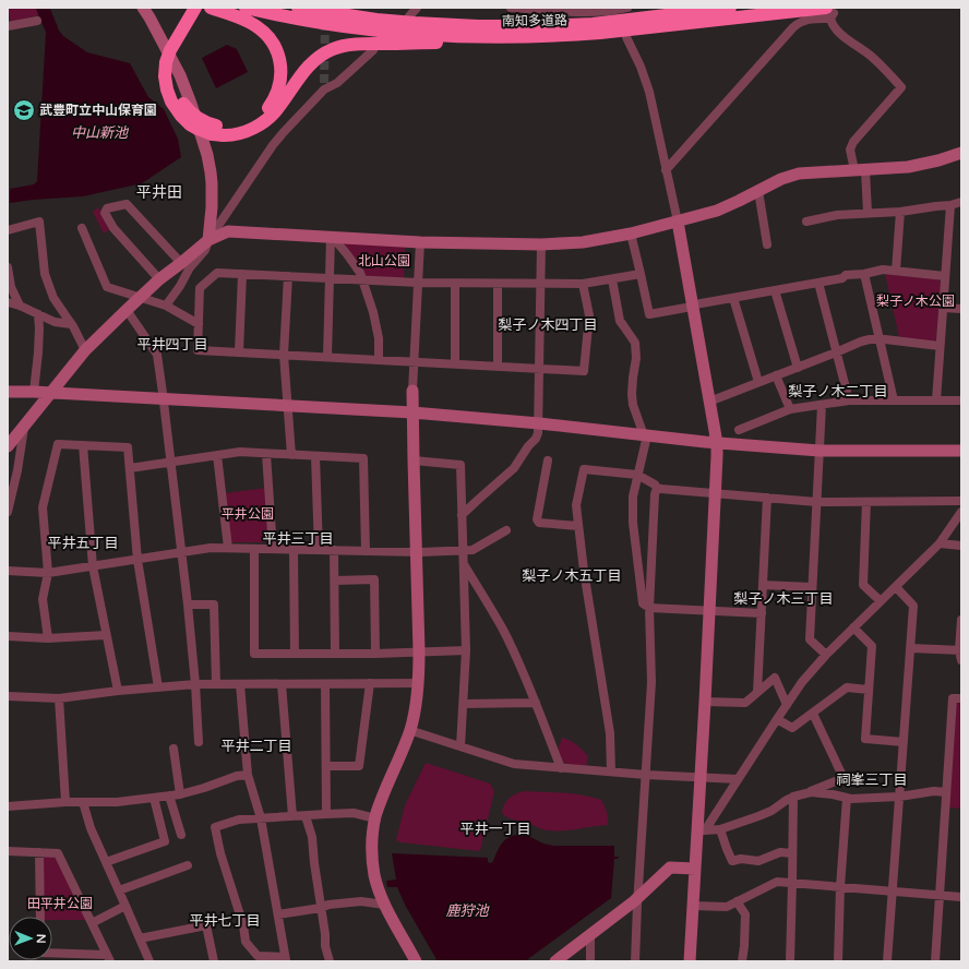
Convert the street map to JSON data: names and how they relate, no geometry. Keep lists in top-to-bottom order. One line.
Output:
{"streets":{"highway":["南知多道路"]},"districts":["平井田","梨子ノ木四丁目","平井四丁目","梨子ノ木二丁目","平井三丁目","平井五丁目","梨子ノ木五丁目","梨子ノ木三丁目","平井二丁目","祠峯三丁目","平井一丁目","平井七丁目"],"water":["中山新池","鹿狩池"],"parks":["北山公園","梨子ノ木公園","平井公園","田平井公園"],"places":{"school or university":["武豊町立中山保育園"]},"north":"right"}
